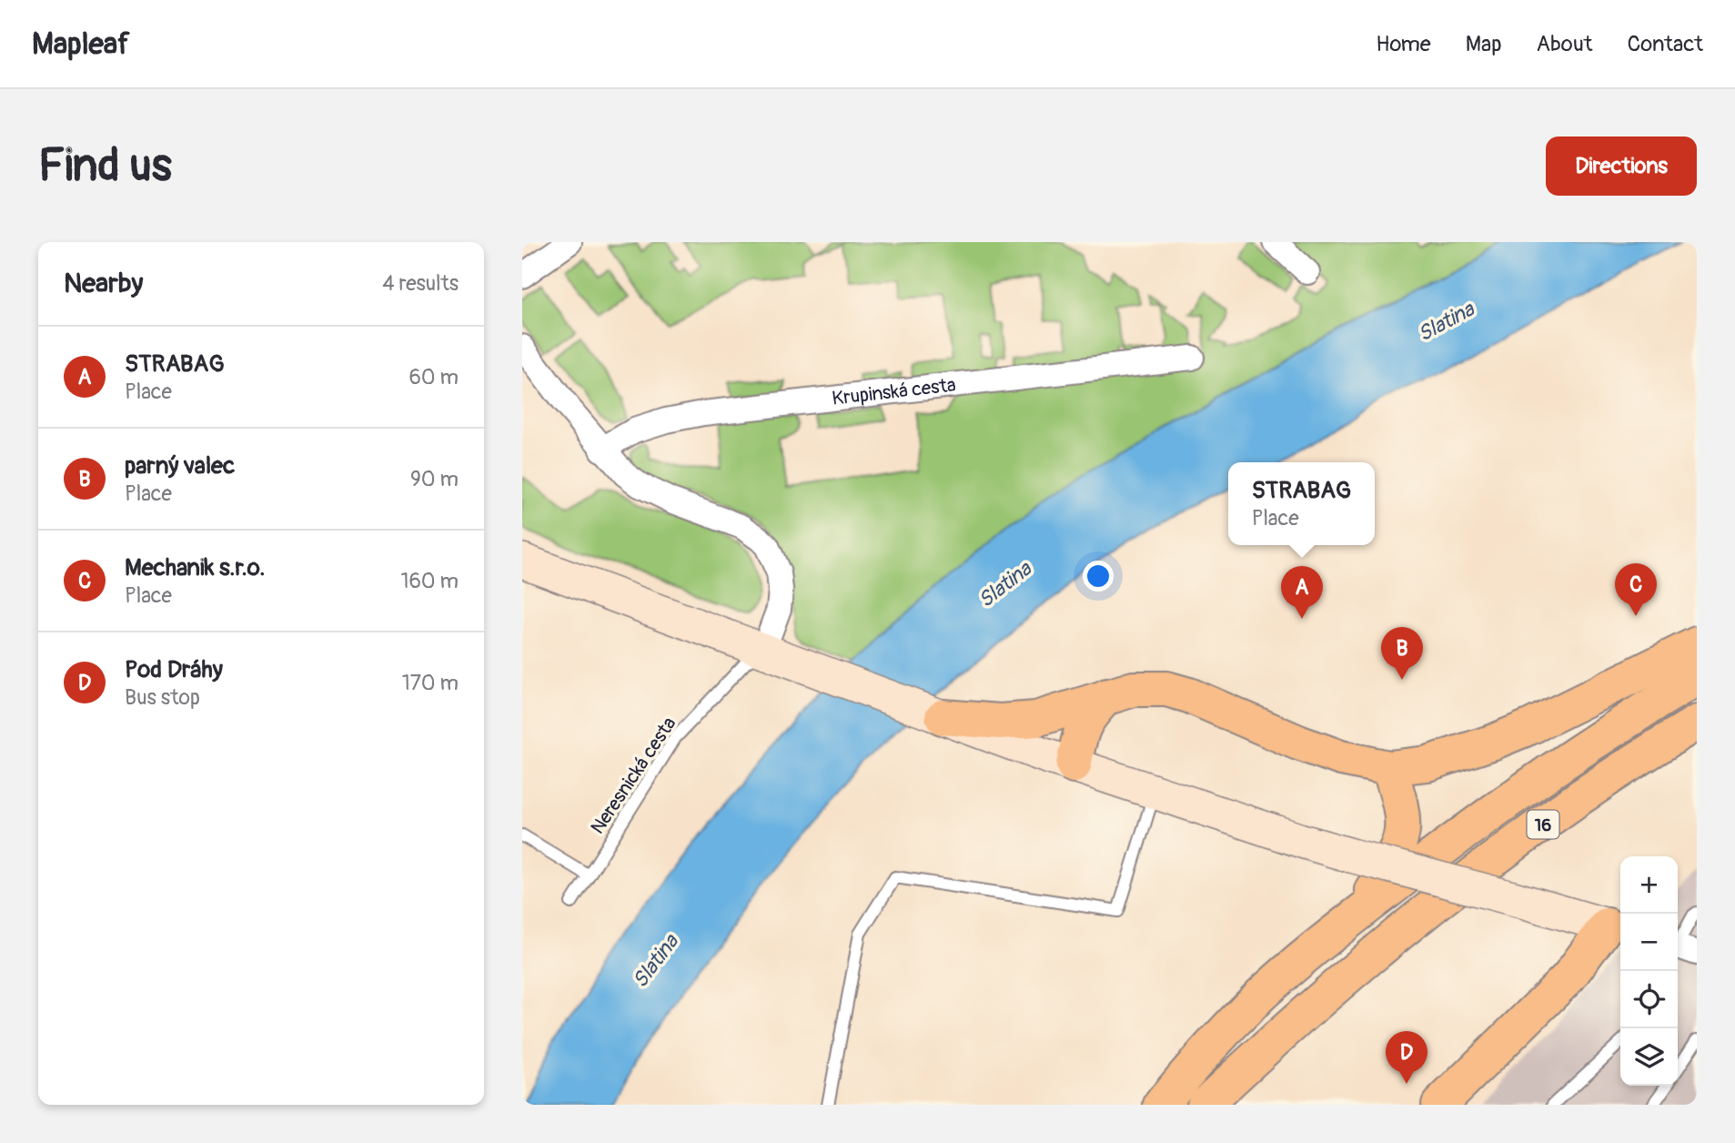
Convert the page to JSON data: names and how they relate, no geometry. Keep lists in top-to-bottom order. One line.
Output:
{"streets":{"main road":["16"],"street":["Krupinská cesta"],"lane":["Neresnická cesta"]},"water":["Slatina"],"page":{"header":"Mapleaf","nav":["Home","Map","About","Contact"],"buttons":"Directions","title":"Find us","heading":["Nearby","4 results"],"list":[{"mark":"A","name":"STRABAG","note":"Place","value":"60 m"},{"mark":"B","name":"parný valec","note":"Place","value":"90 m"},{"mark":"C","name":"Mechanik s.r.o.","note":"Place","value":"160 m"},{"mark":"D","name":"Pod Dráhy","note":"Bus stop","value":"170 m"}],"popup":["STRABAG","Place"],"pins":["C","A","B","D"],"map_buttons":["+","−"]}}
